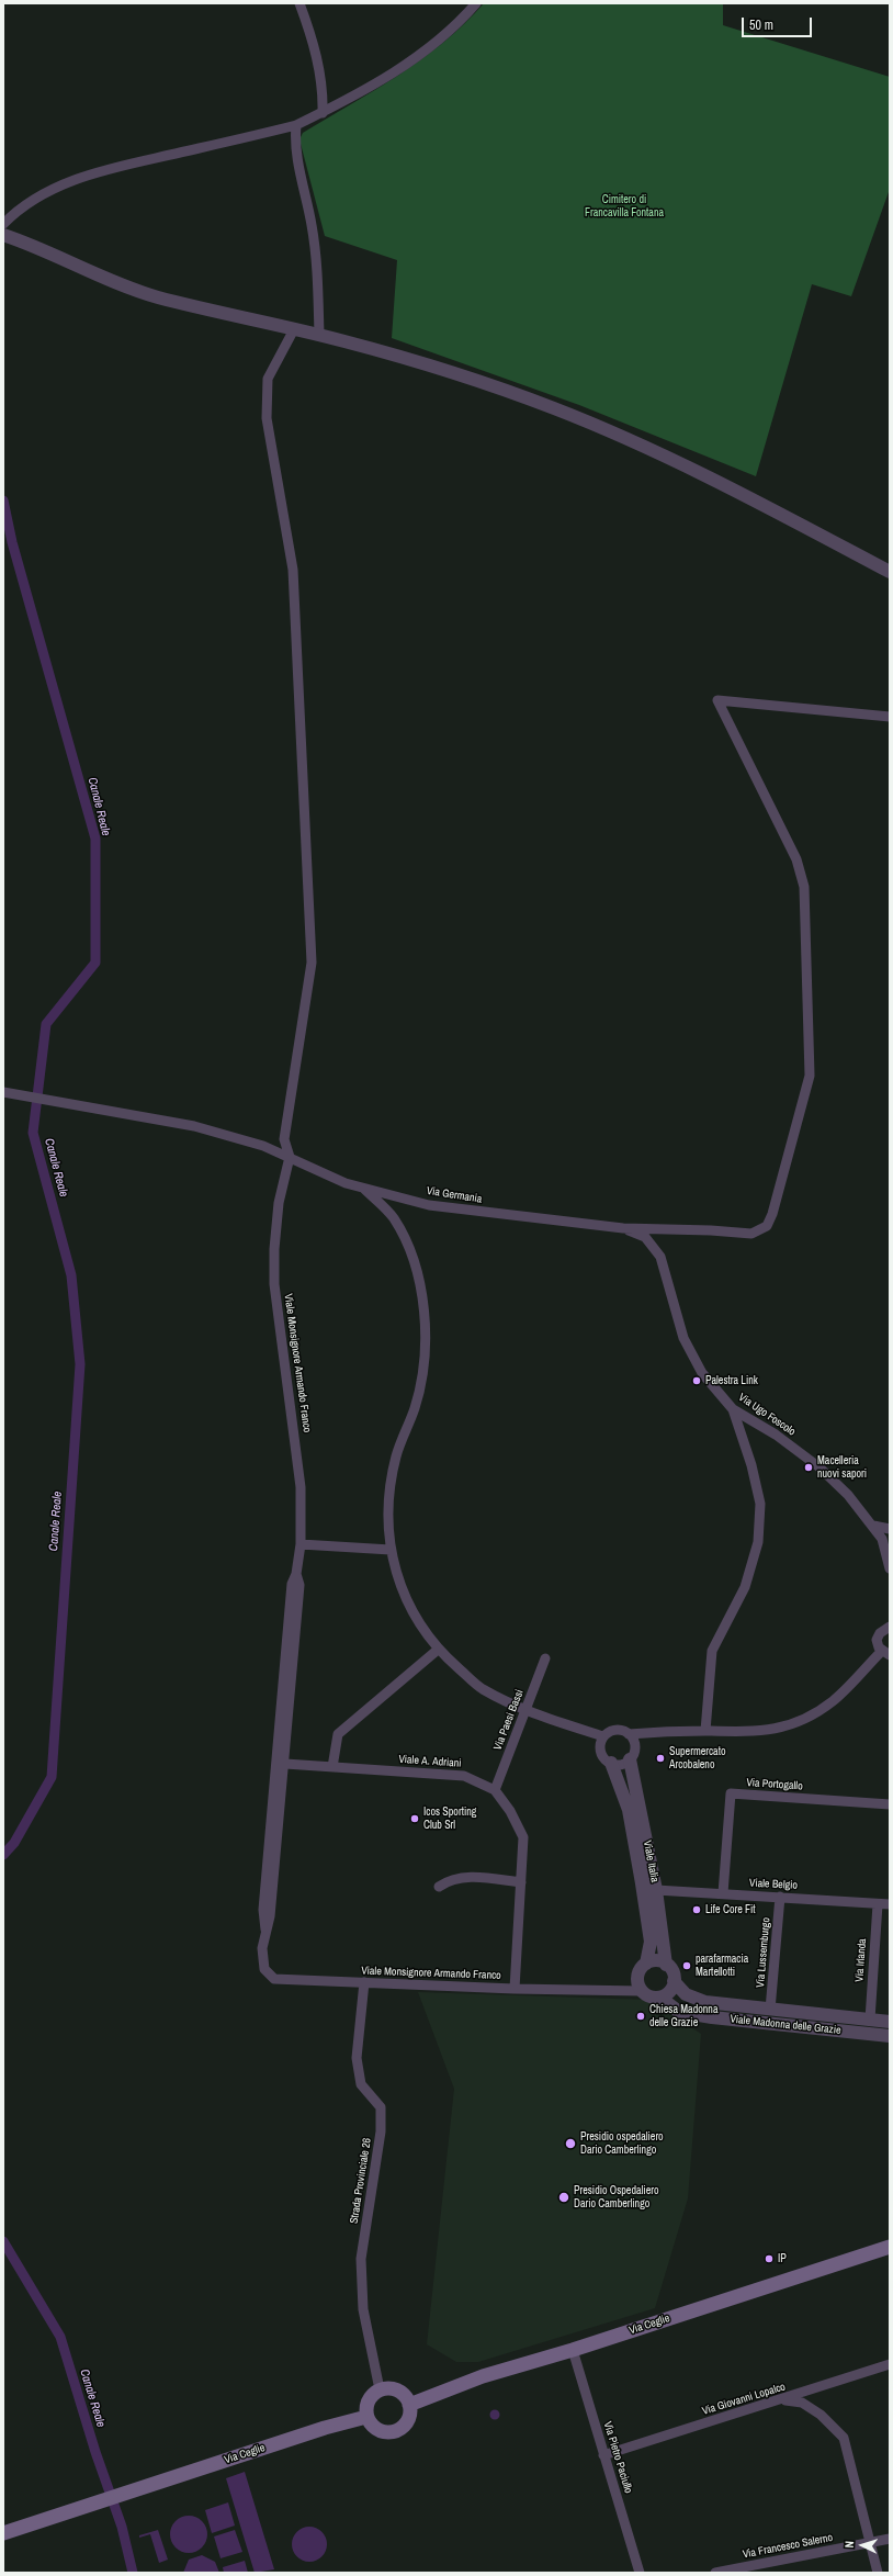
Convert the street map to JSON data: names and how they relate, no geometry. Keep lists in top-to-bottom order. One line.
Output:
{"streets":{"main road":["Via Ceglie"],"street":["Via Germania","Viale Monsignore Armando Franco","Via Ugo Foscolo","Via Paesi Bassi","Viale A. Adriani","Via Portogallo","Viale Italia","Viale Belgio","Via Lussemburgo","Via Irlanda","Viale Madonna delle Grazie","Strada Provinciale 26","Via Giovanni Lopalco","Via Pietro Paciullo","Via Francesco Salerno"]},"crossings":[["Via Germania","Viale Monsignore Armando Franco"],["Via Germania","Via Ugo Foscolo"],["Viale Monsignore Armando Franco","Viale A. Adriani"],["Viale Monsignore Armando Franco","Viale Italia"],["Viale Monsignore Armando Franco","Viale Madonna delle Grazie"],["Viale Monsignore Armando Franco","Strada Provinciale 26"],["Via Paesi Bassi","Viale A. Adriani"],["Via Portogallo","Viale Belgio"],["Viale Italia","Viale Belgio"],["Viale Italia","Viale Madonna delle Grazie"],["Viale Belgio","Via Lussemburgo"],["Viale Belgio","Via Irlanda"],["Via Lussemburgo","Viale Madonna delle Grazie"],["Via Irlanda","Viale Madonna delle Grazie"],["Strada Provinciale 26","Via Ceglie"],["Via Ceglie","Via Pietro Paciullo"],["Via Giovanni Lopalco","Via Pietro Paciullo"]],"water":["Canale Reale"],"parks":["Cimitero di Francavilla Fontana"],"places":["Palestra Link","Macelleria nuovi sapori","Supermercato Arcobaleno","Icos Sporting Club Srl","Life Core Fit","parafarmacia Martellotti","Chiesa Madonna delle Grazie","Presidio ospedaliero Dario Camberlingo","Presidio Ospedaliero Dario Camberlingo","IP"],"scale_bar":"50 m","north":"left"}
